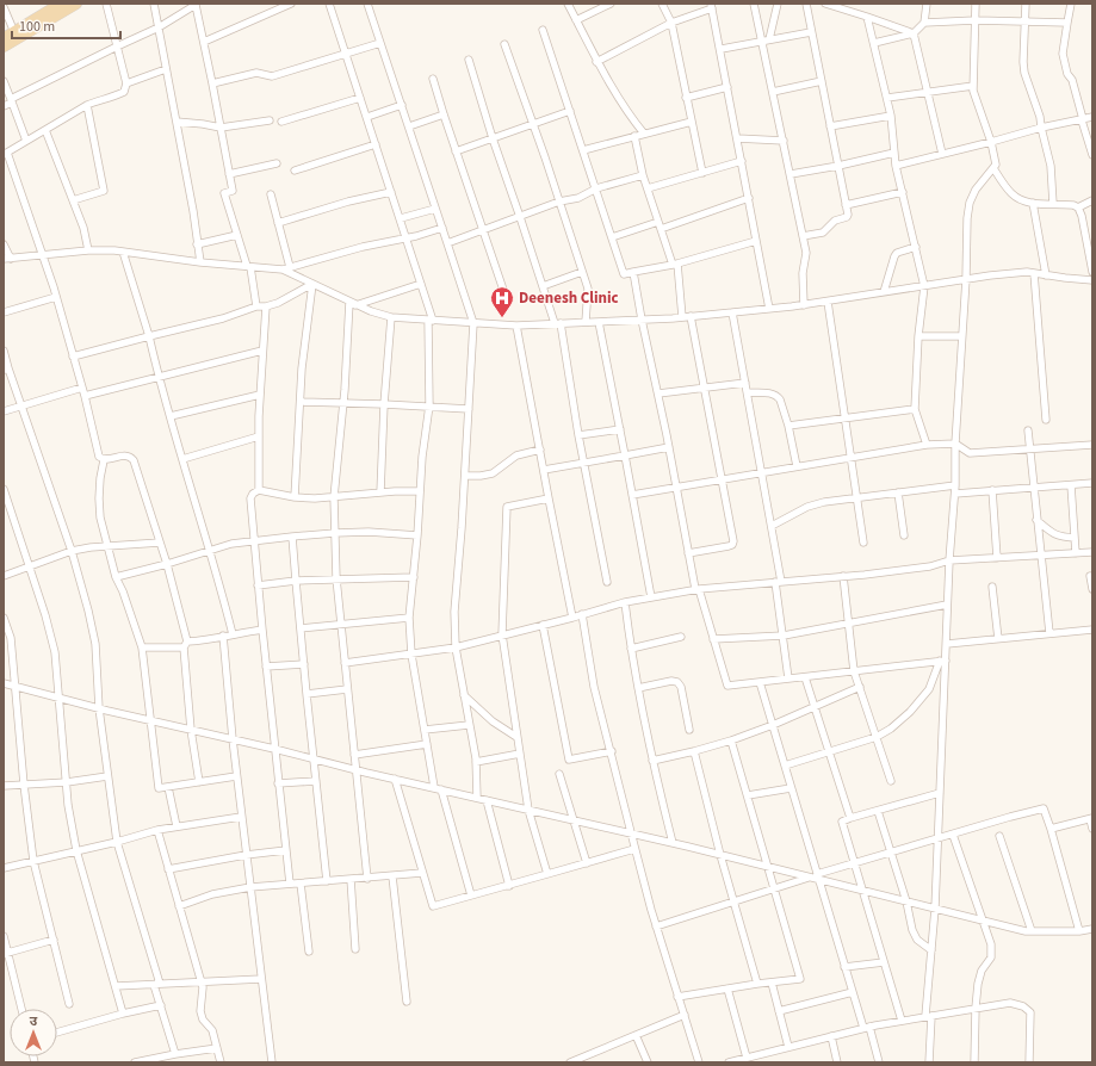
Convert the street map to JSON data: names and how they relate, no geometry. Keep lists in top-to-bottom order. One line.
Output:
{"places":{"hospital":["Deenesh Clinic"]},"scale_bar":"100 m","north":"top"}
